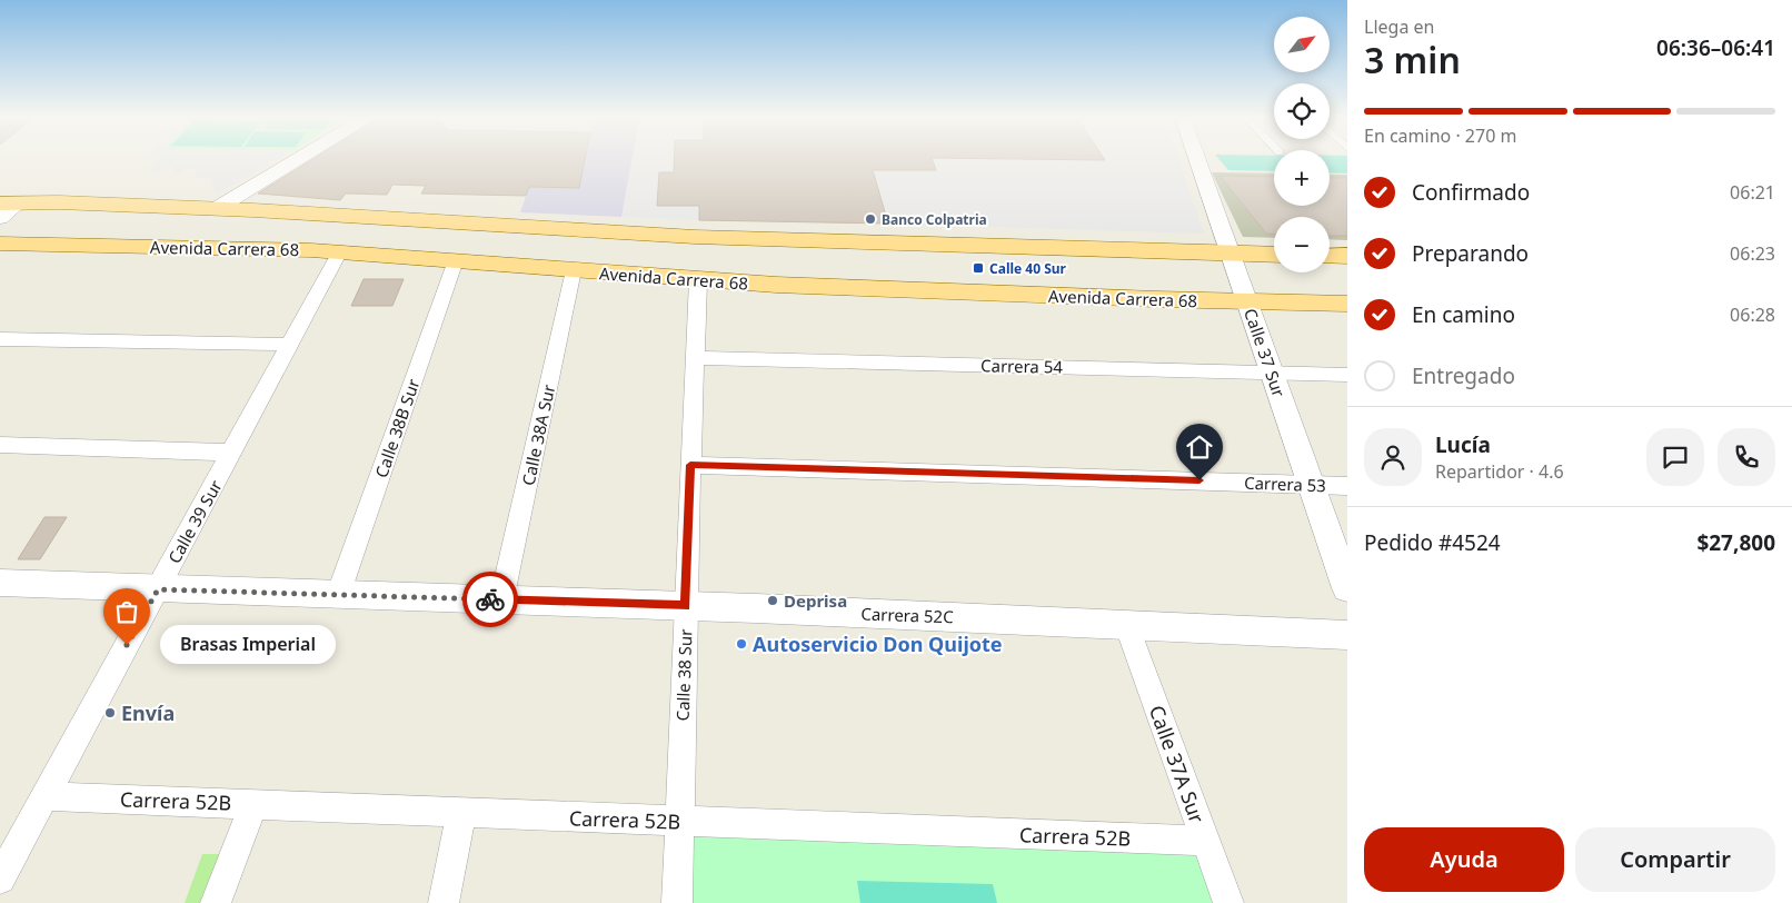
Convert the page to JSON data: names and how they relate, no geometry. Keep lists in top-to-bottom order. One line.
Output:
{"streets":{"main road":["Avenida Carrera 68"],"street":["Calle 37 Sur","Carrera 54","Calle 38B Sur","Calle 38A Sur","Carrera 53","Calle 39 Sur","Carrera 52C","Calle 38 Sur","Calle 37A Sur","Carrera 52B"]},"crossings":[["Avenida Carrera 68","Calle 37 Sur"],["Avenida Carrera 68","Calle 38B Sur"],["Avenida Carrera 68","Calle 38A Sur"],["Avenida Carrera 68","Calle 39 Sur"],["Avenida Carrera 68","Calle 38 Sur"],["Calle 37 Sur","Carrera 54"],["Calle 37 Sur","Carrera 53"],["Carrera 54","Calle 38 Sur"],["Calle 38B Sur","Carrera 52C"],["Calle 38A Sur","Carrera 52C"],["Carrera 53","Calle 38 Sur"],["Calle 39 Sur","Carrera 52C"],["Calle 39 Sur","Carrera 52B"],["Carrera 52C","Calle 38 Sur"],["Carrera 52C","Calle 37A Sur"],["Calle 38 Sur","Carrera 52B"],["Calle 37A Sur","Carrera 52B"]],"places":{"other":["Banco Colpatria","Deprisa","Autoservicio Don Quijote","Brasas Imperial","Envía"],"transit":["Calle 40 Sur"]},"north":"top right","page":{"heading":["3 min","Llega en","06:36–06:41"],"panel":["Lucía","Repartidor · 4.6","Pedido #4524","$27,800"],"map_buttons":["+","−"],"bar":"En camino · 270 m","list":[["Confirmado","06:21"],["Preparando","06:23"],["En camino","06:28"],"Entregado"],"bubble":"Brasas Imperial","buttons":["Ayuda","Compartir"]}}
